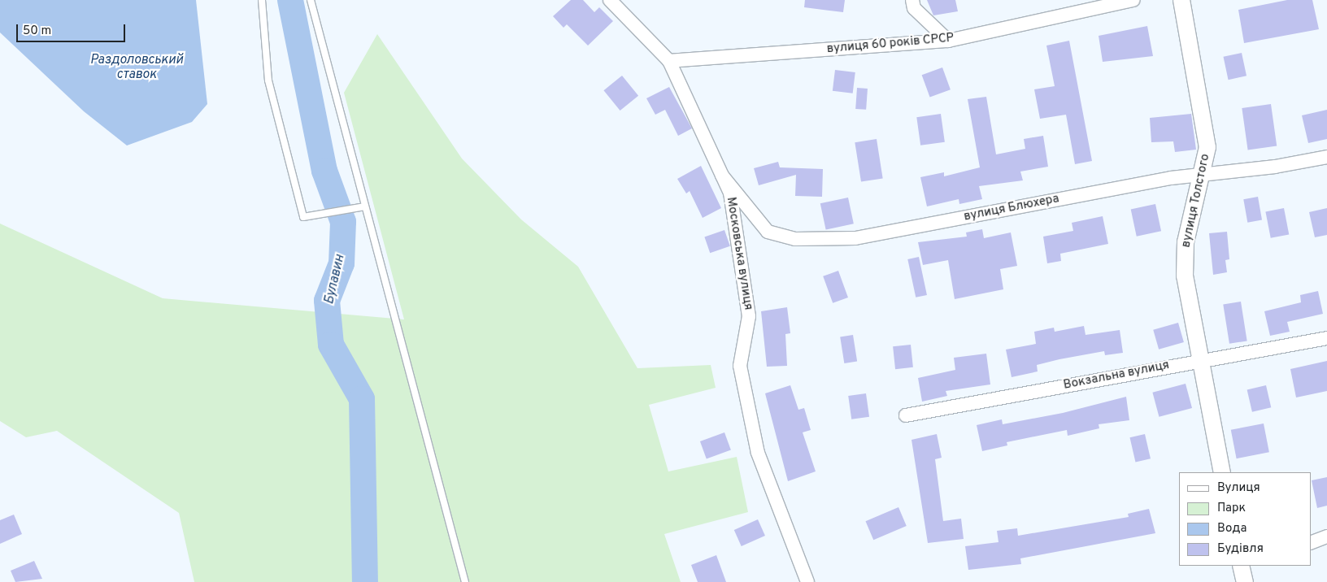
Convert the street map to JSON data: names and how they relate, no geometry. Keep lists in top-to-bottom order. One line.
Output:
{"streets":{"street":["вулиця 60 років СРСР","вулиця Толстого","вулиця Блюхера","Московська вулиця","Вокзальна вулиця"]},"crossings":[["вулиця 60 років СРСР","Московська вулиця"],["вулиця Толстого","вулиця Блюхера"],["вулиця Толстого","Вокзальна вулиця"],["вулиця Блюхера","Московська вулиця"]],"water":["Раздоловський ставок","Булавин"],"legend":["Вулиця","Парк","Вода","Будівля"],"scale_bar":"50 m"}
